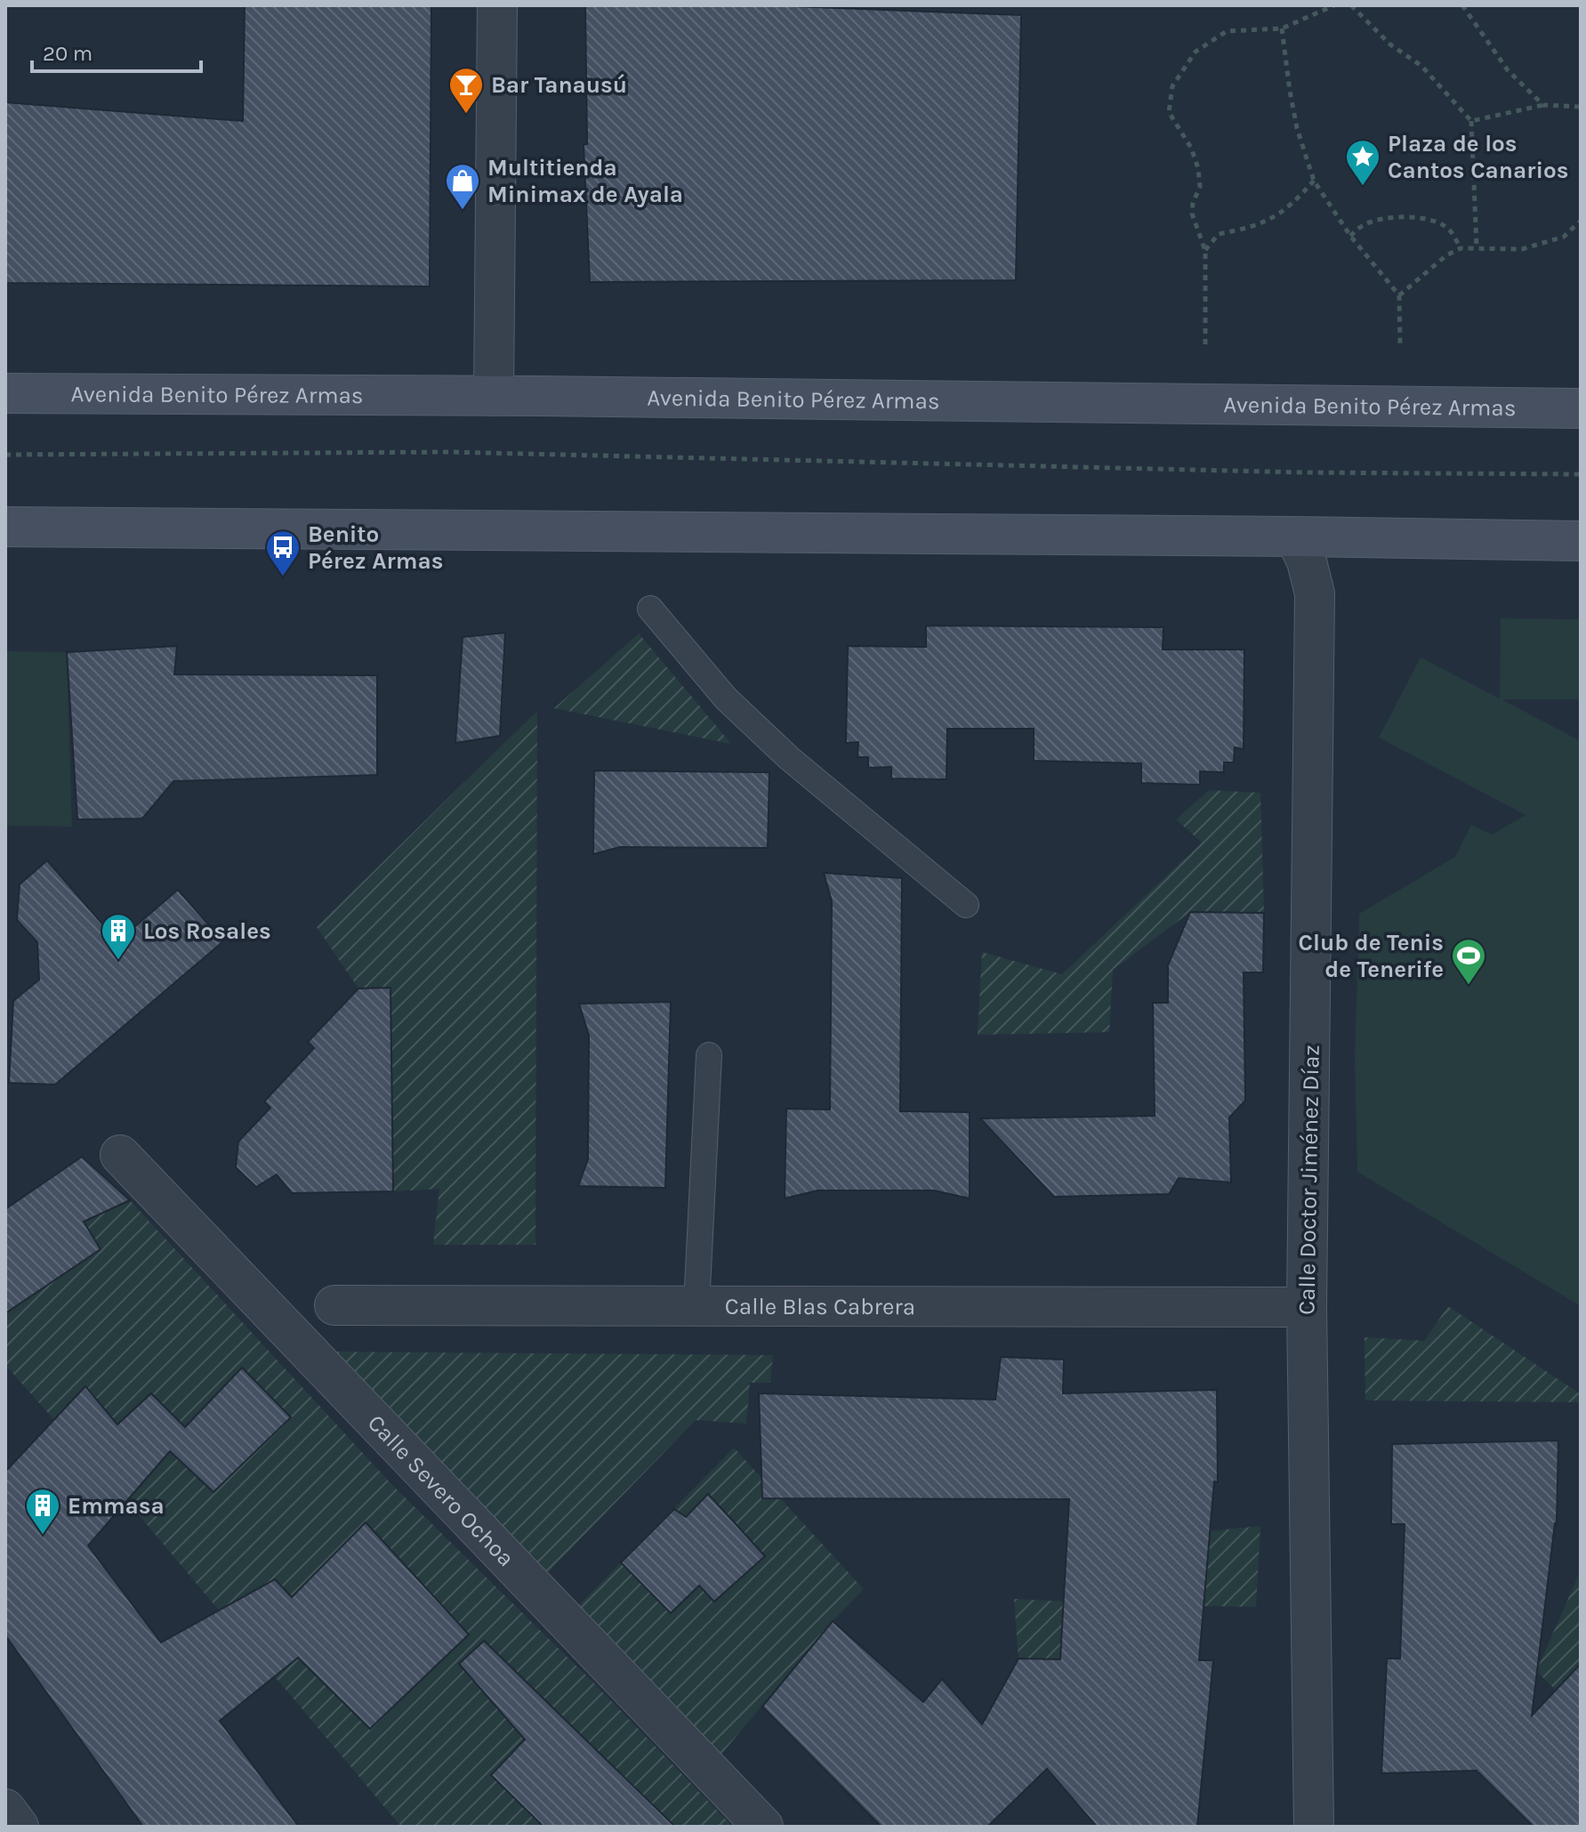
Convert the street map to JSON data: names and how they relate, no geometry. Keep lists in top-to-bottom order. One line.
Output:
{"streets":{"street":["Avenida Benito Pérez Armas","Calle Doctor Jiménez Díaz","Calle Blas Cabrera","Calle Severo Ochoa"]},"crossings":[["Calle Doctor Jiménez Díaz","Calle Blas Cabrera"]],"places":{"bar":["Bar Tanausú"],"place":["Plaza de los Cantos Canarios"],"shop":["Multitienda Minimax de Ayala"],"bus stop":["Benito Pérez Armas"],"building":["Los Rosales","Emmasa"],"sports":["Club de Tenis de Tenerife"]},"scale_bar":"20 m"}
